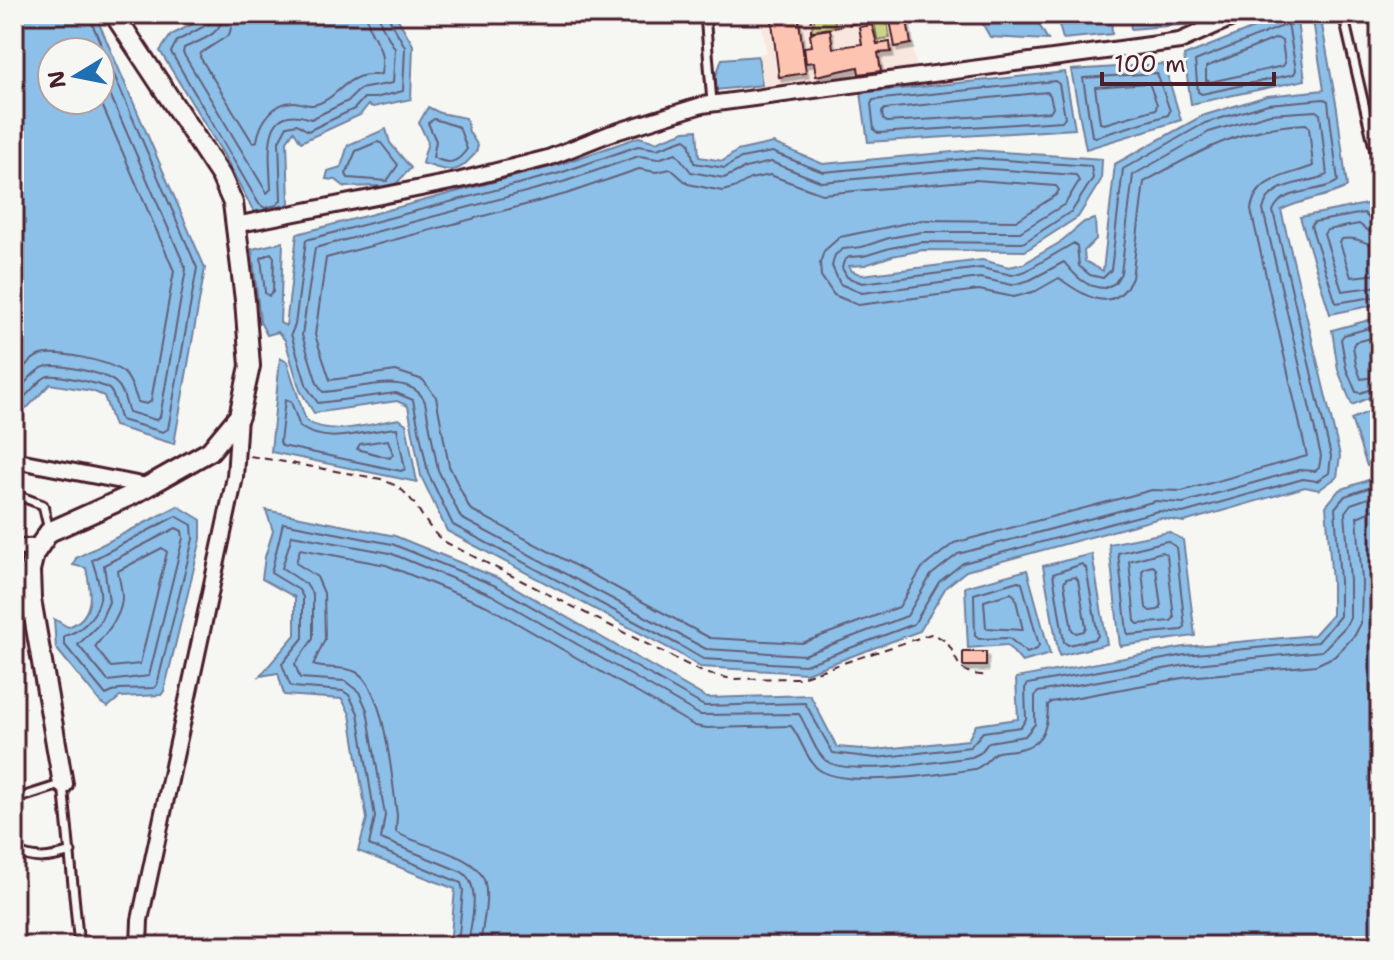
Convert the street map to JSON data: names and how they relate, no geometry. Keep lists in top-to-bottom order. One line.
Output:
{"scale_bar":"100 m","north":"left"}
